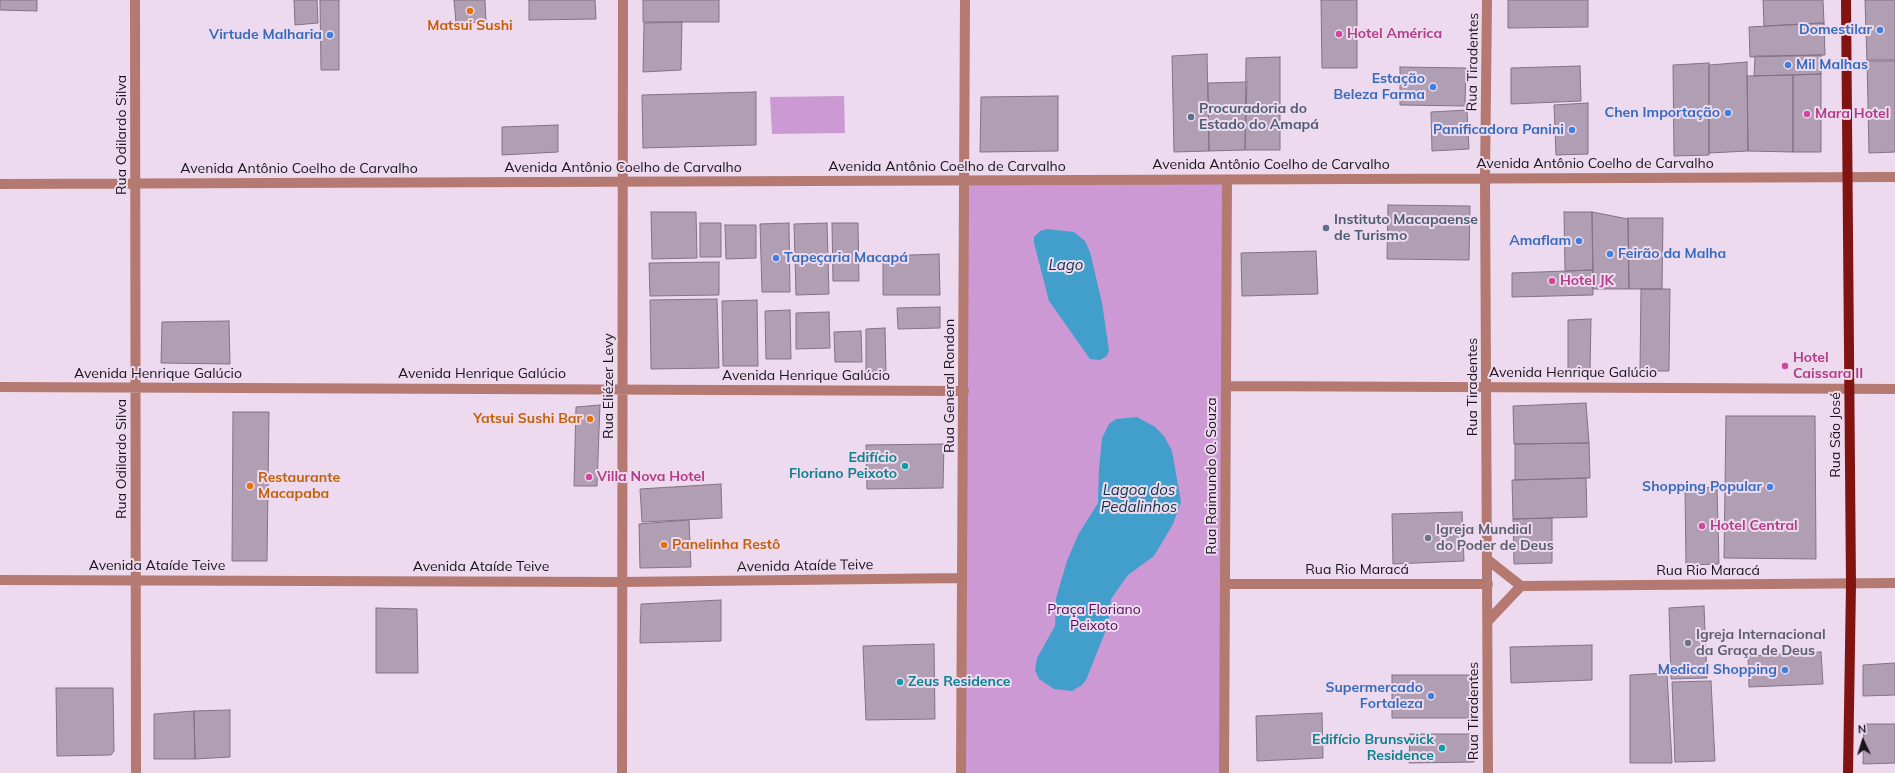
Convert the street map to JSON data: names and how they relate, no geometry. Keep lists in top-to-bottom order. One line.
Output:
{"streets":{"main road":["Rua São José"],"street":["Rua Tiradentes","Rua Odilardo Silva","Avenida Antônio Coelho de Carvalho","Avenida Henrique Galúcio","Rua Eliézer Levy","Rua General Rondon","Rua Raimundo O. Souza","Avenida Ataíde Teive","Rua Rio Maracá"]},"crossings":[["Rua Tiradentes","Avenida Antônio Coelho de Carvalho"],["Rua Tiradentes","Avenida Henrique Galúcio"],["Rua Tiradentes","Rua Rio Maracá"],["Rua Odilardo Silva","Avenida Antônio Coelho de Carvalho"],["Rua Odilardo Silva","Avenida Henrique Galúcio"],["Rua Odilardo Silva","Avenida Ataíde Teive"],["Avenida Antônio Coelho de Carvalho","Rua Eliézer Levy"],["Avenida Antônio Coelho de Carvalho","Rua General Rondon"],["Avenida Antônio Coelho de Carvalho","Rua São José"],["Avenida Antônio Coelho de Carvalho","Rua Raimundo O. Souza"],["Avenida Henrique Galúcio","Rua Eliézer Levy"],["Avenida Henrique Galúcio","Rua General Rondon"],["Avenida Henrique Galúcio","Rua São José"],["Avenida Henrique Galúcio","Rua Raimundo O. Souza"],["Rua Eliézer Levy","Avenida Ataíde Teive"],["Rua General Rondon","Avenida Ataíde Teive"],["Rua São José","Rua Rio Maracá"],["Rua Raimundo O. Souza","Rua Rio Maracá"]],"water":["Lago","Lagoa dos Pedalinhos"],"parks":["Praça Floriano Peixoto"],"places":["Matsui Sushi","Domestilar","Hotel América","Virtude Malharia","Mil Malhas","Estação Beleza Farma","Chen Importação","Mara Hotel","Procuradoria do Estado do Amapá","Panificadora Panini","Instituto Macapaense de Turismo","Amaflam","Feirão da Malha","Tapeçaria Macapá","Hotel JK","Hotel Caissara II","Yatsui Sushi Bar","Edifício Floriano Peixoto","Villa Nova Hotel","Restaurante Macapaba","Shopping Popular","Hotel Central","Igreja Mundial do Poder de Deus","Panelinha Restô","Igreja Internacional da Graça de Deus","Medical Shopping","Zeus Residence","Supermercado Fortaleza","Edifício Brunswick Residence"],"north":"top"}
